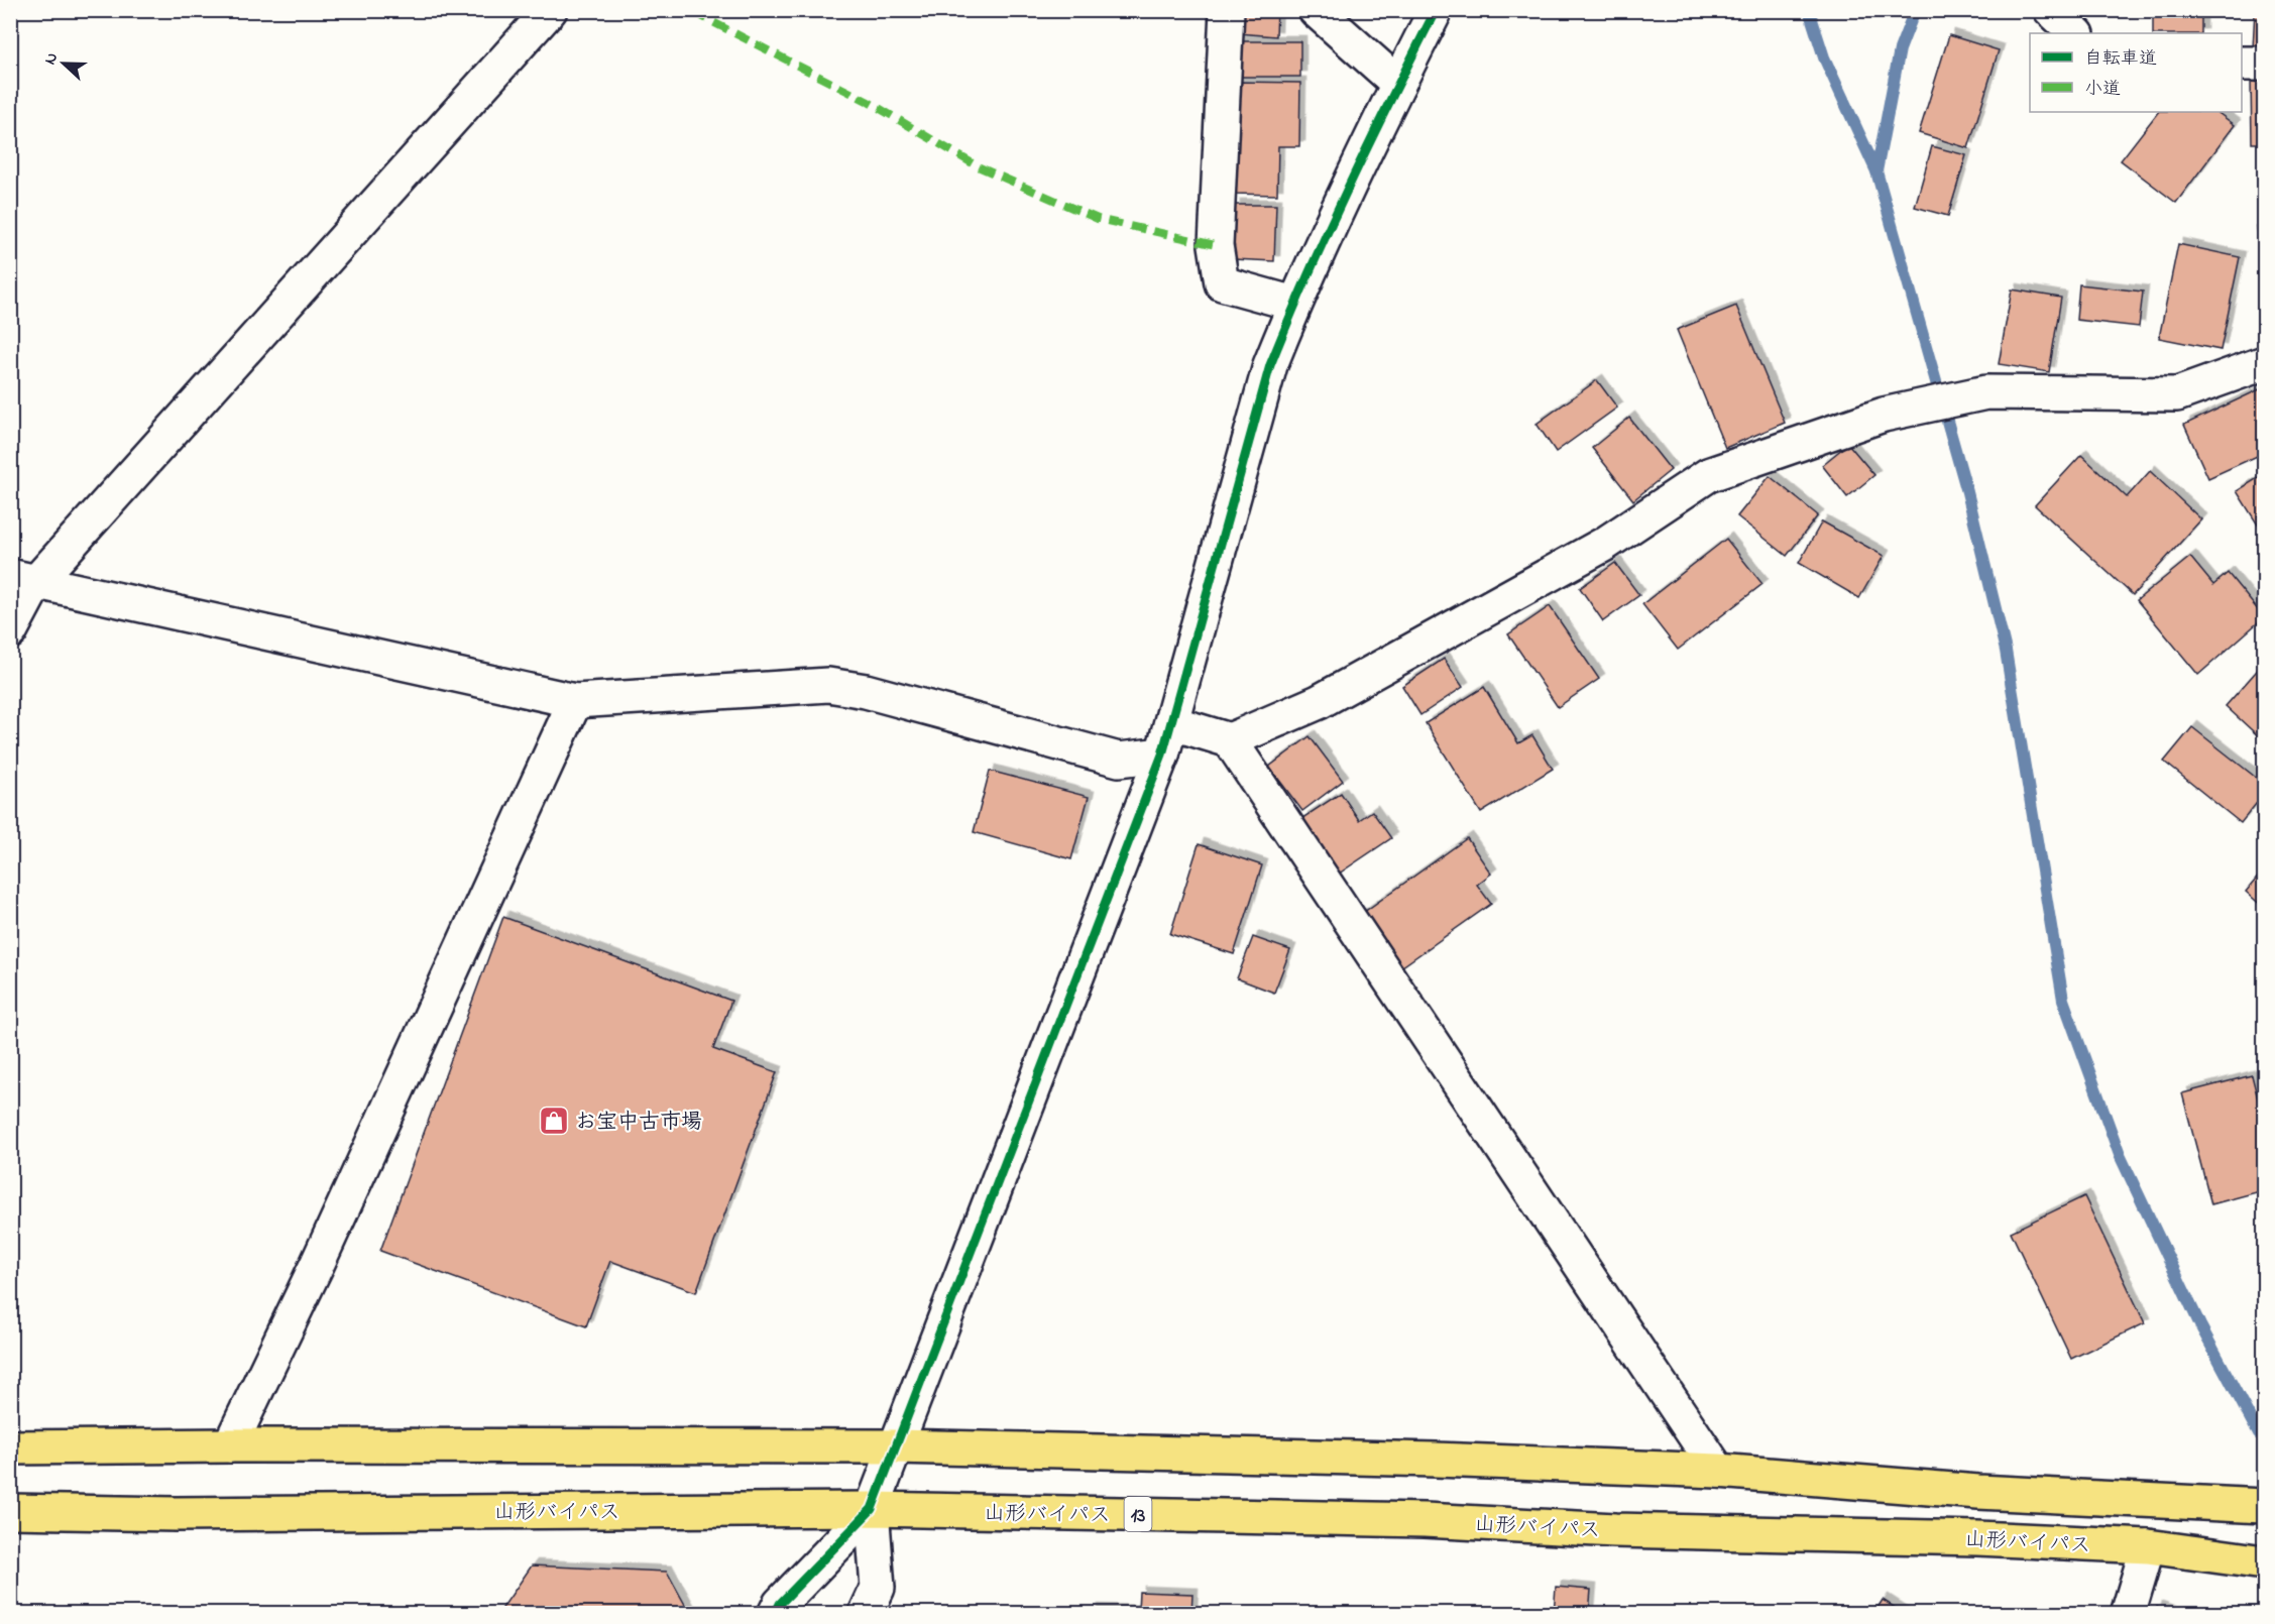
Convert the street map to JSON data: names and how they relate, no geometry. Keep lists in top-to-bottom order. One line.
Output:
{"streets":{"highway":["山形バイパス","13"]},"places":{"shop":["お宝中古市場"]},"legend":["自転車道","小道"],"north":"left"}
